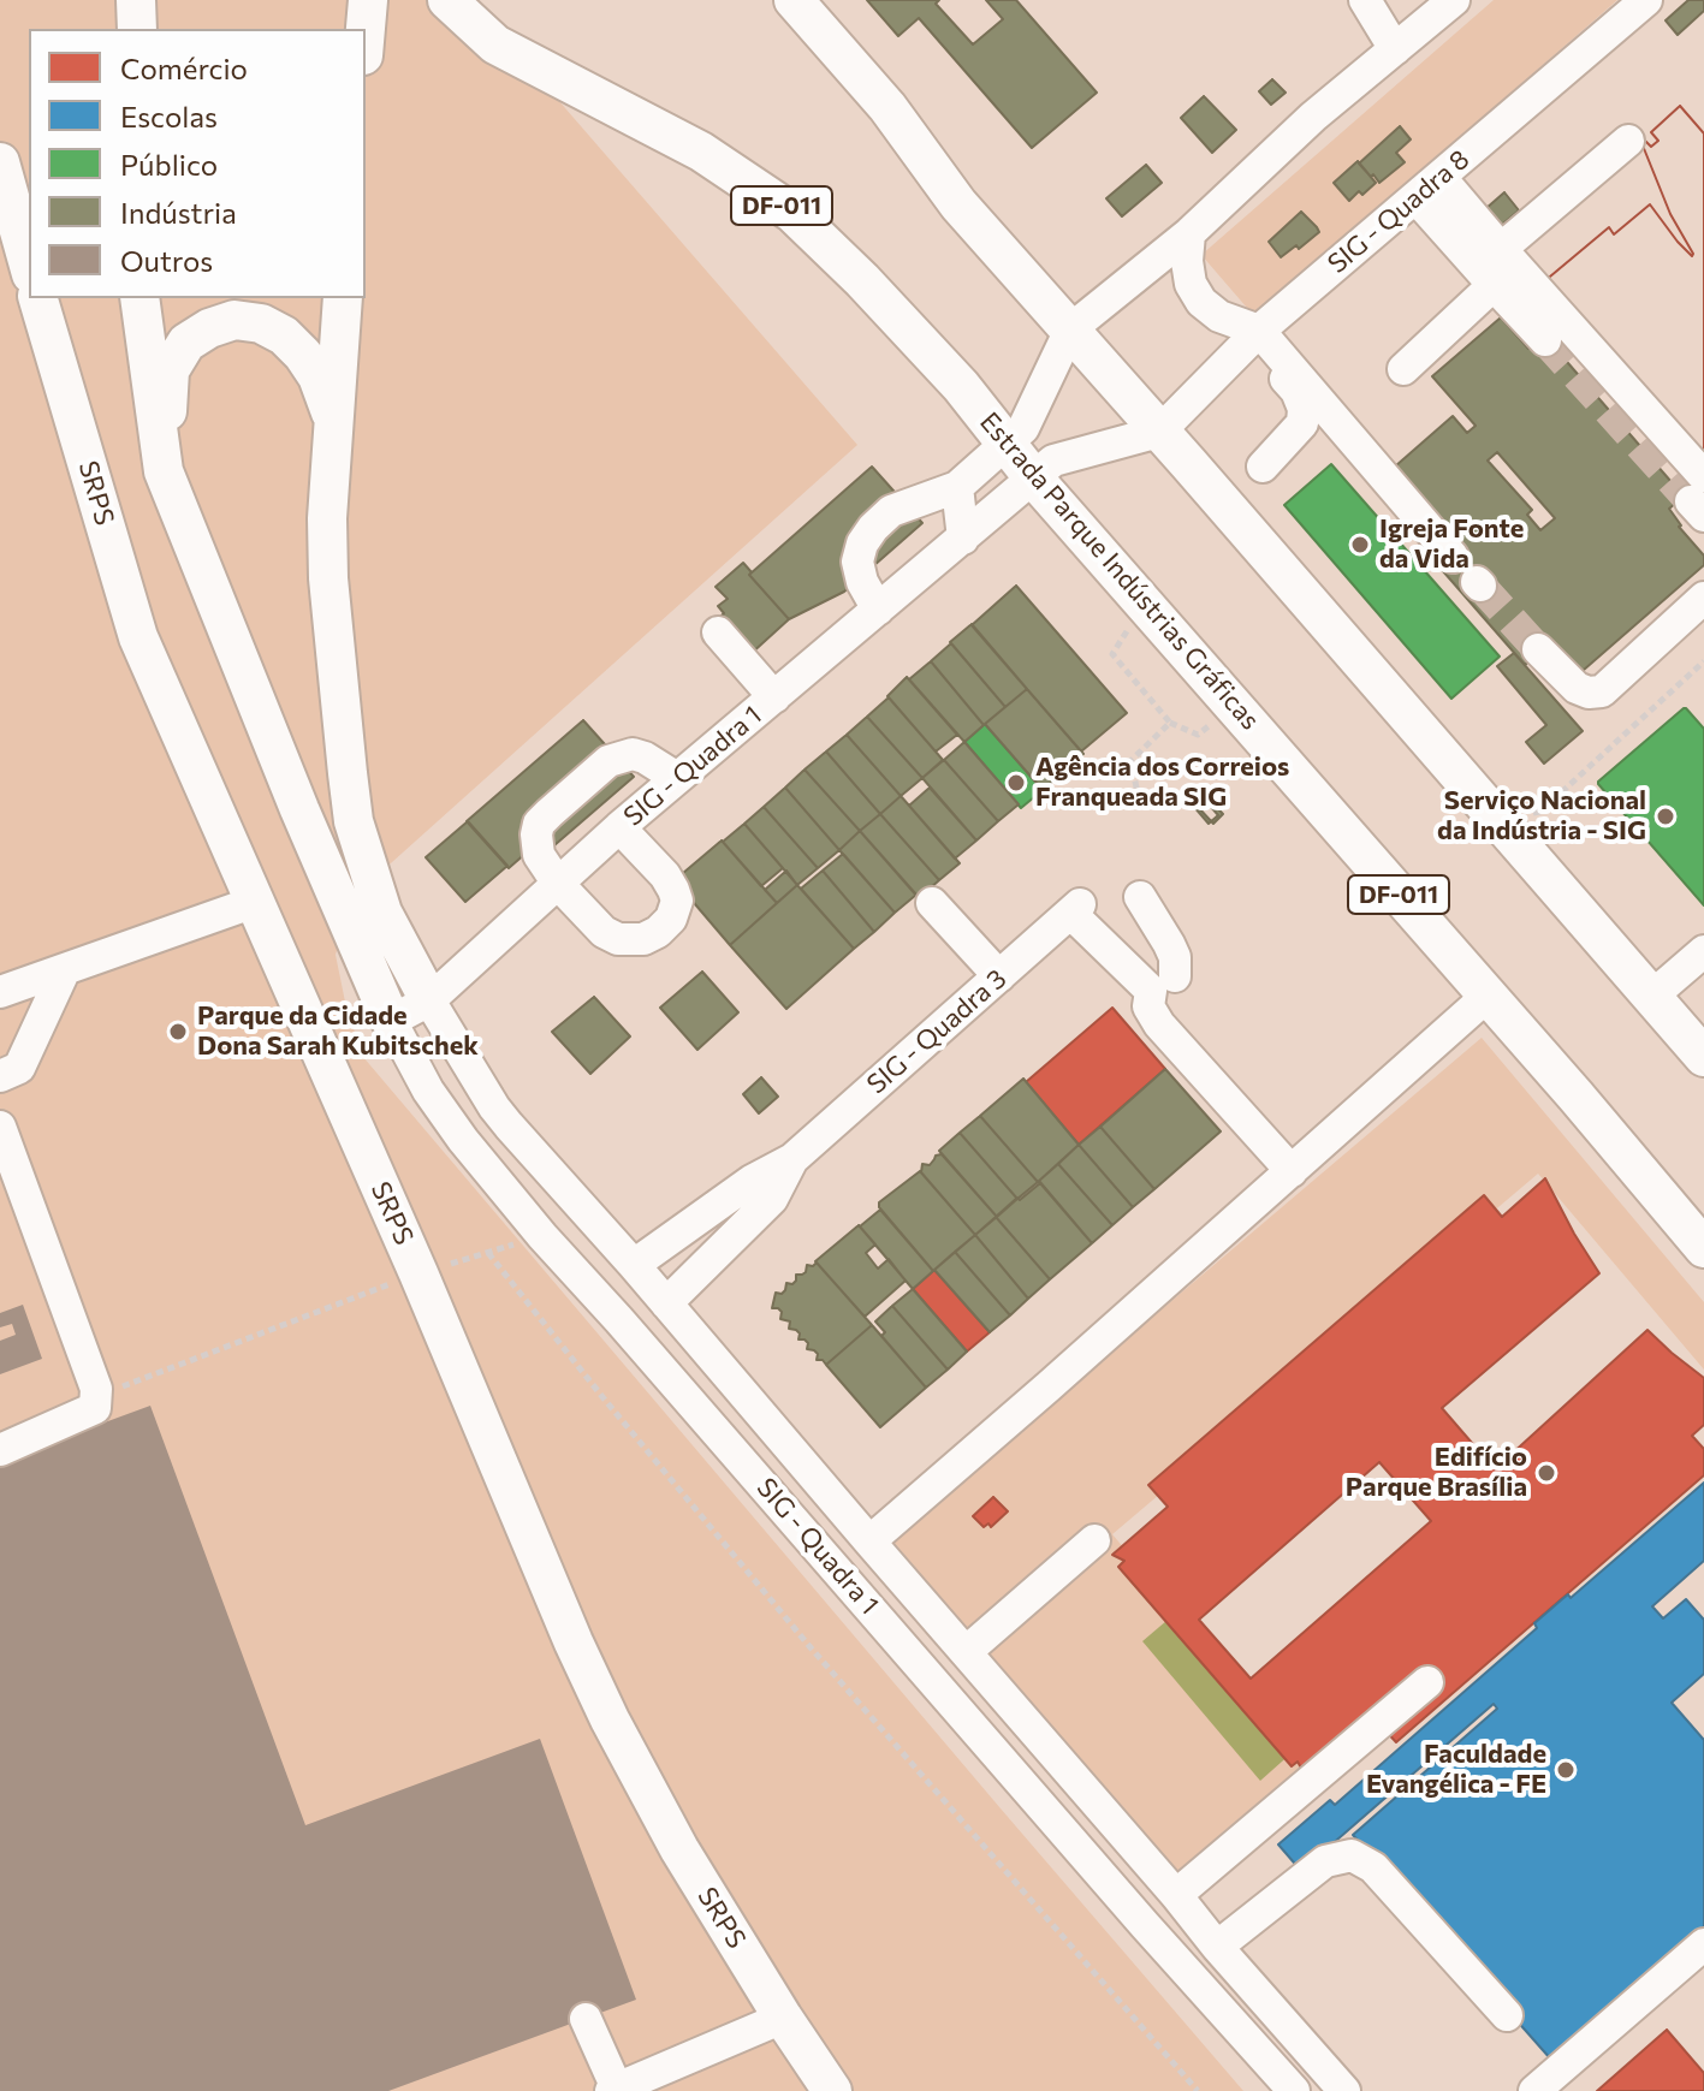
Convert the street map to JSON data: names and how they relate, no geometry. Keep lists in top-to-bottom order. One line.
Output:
{"streets":{"main road":["DF-011","SRPS","Estrada Parque Indústrias Gráficas"],"street":["SIG - Quadra 8","SIG - Quadra 1","SIG - Quadra 3"]},"crossings":[["Estrada Parque Indústrias Gráficas","SIG - Quadra 1"],["SIG - Quadra 1","SIG - Quadra 3"]],"places":["Igreja Fonte da Vida","Agência dos Correios Franqueada SIG","Serviço Nacional da Indústria - SIG","Parque da Cidade Dona Sarah Kubitschek","Edifício Parque Brasília","Faculdade Evangélica - FE"],"legend":["Comércio","Escolas","Público","Indústria","Outros"]}
